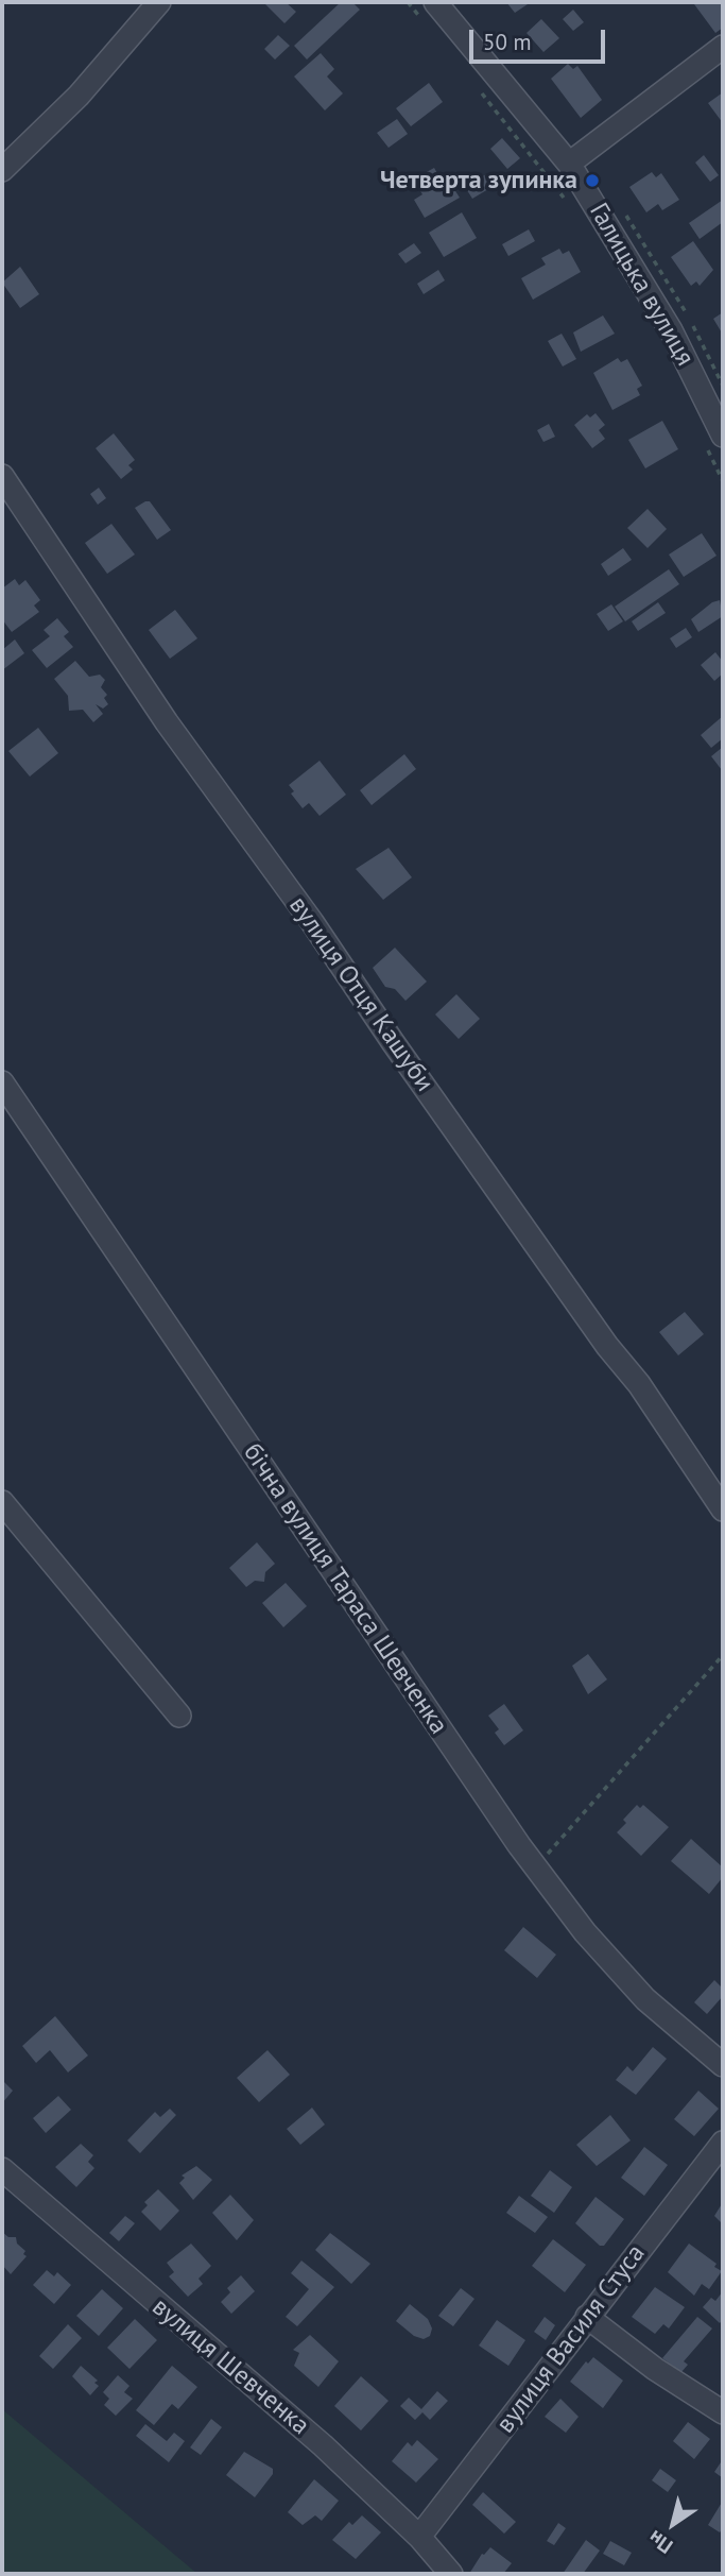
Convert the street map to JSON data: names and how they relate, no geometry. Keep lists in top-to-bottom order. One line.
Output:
{"streets":{"street":["Галицька вулиця","вулиця Отця Кашуби","бічна вулиця Тараса Шевченка","вулиця Василя Стуса","вулиця Шевченка"]},"crossings":[["вулиця Василя Стуса","вулиця Шевченка"]],"places":["Четверта зупинка"],"scale_bar":"50 m","north":"bottom left"}
